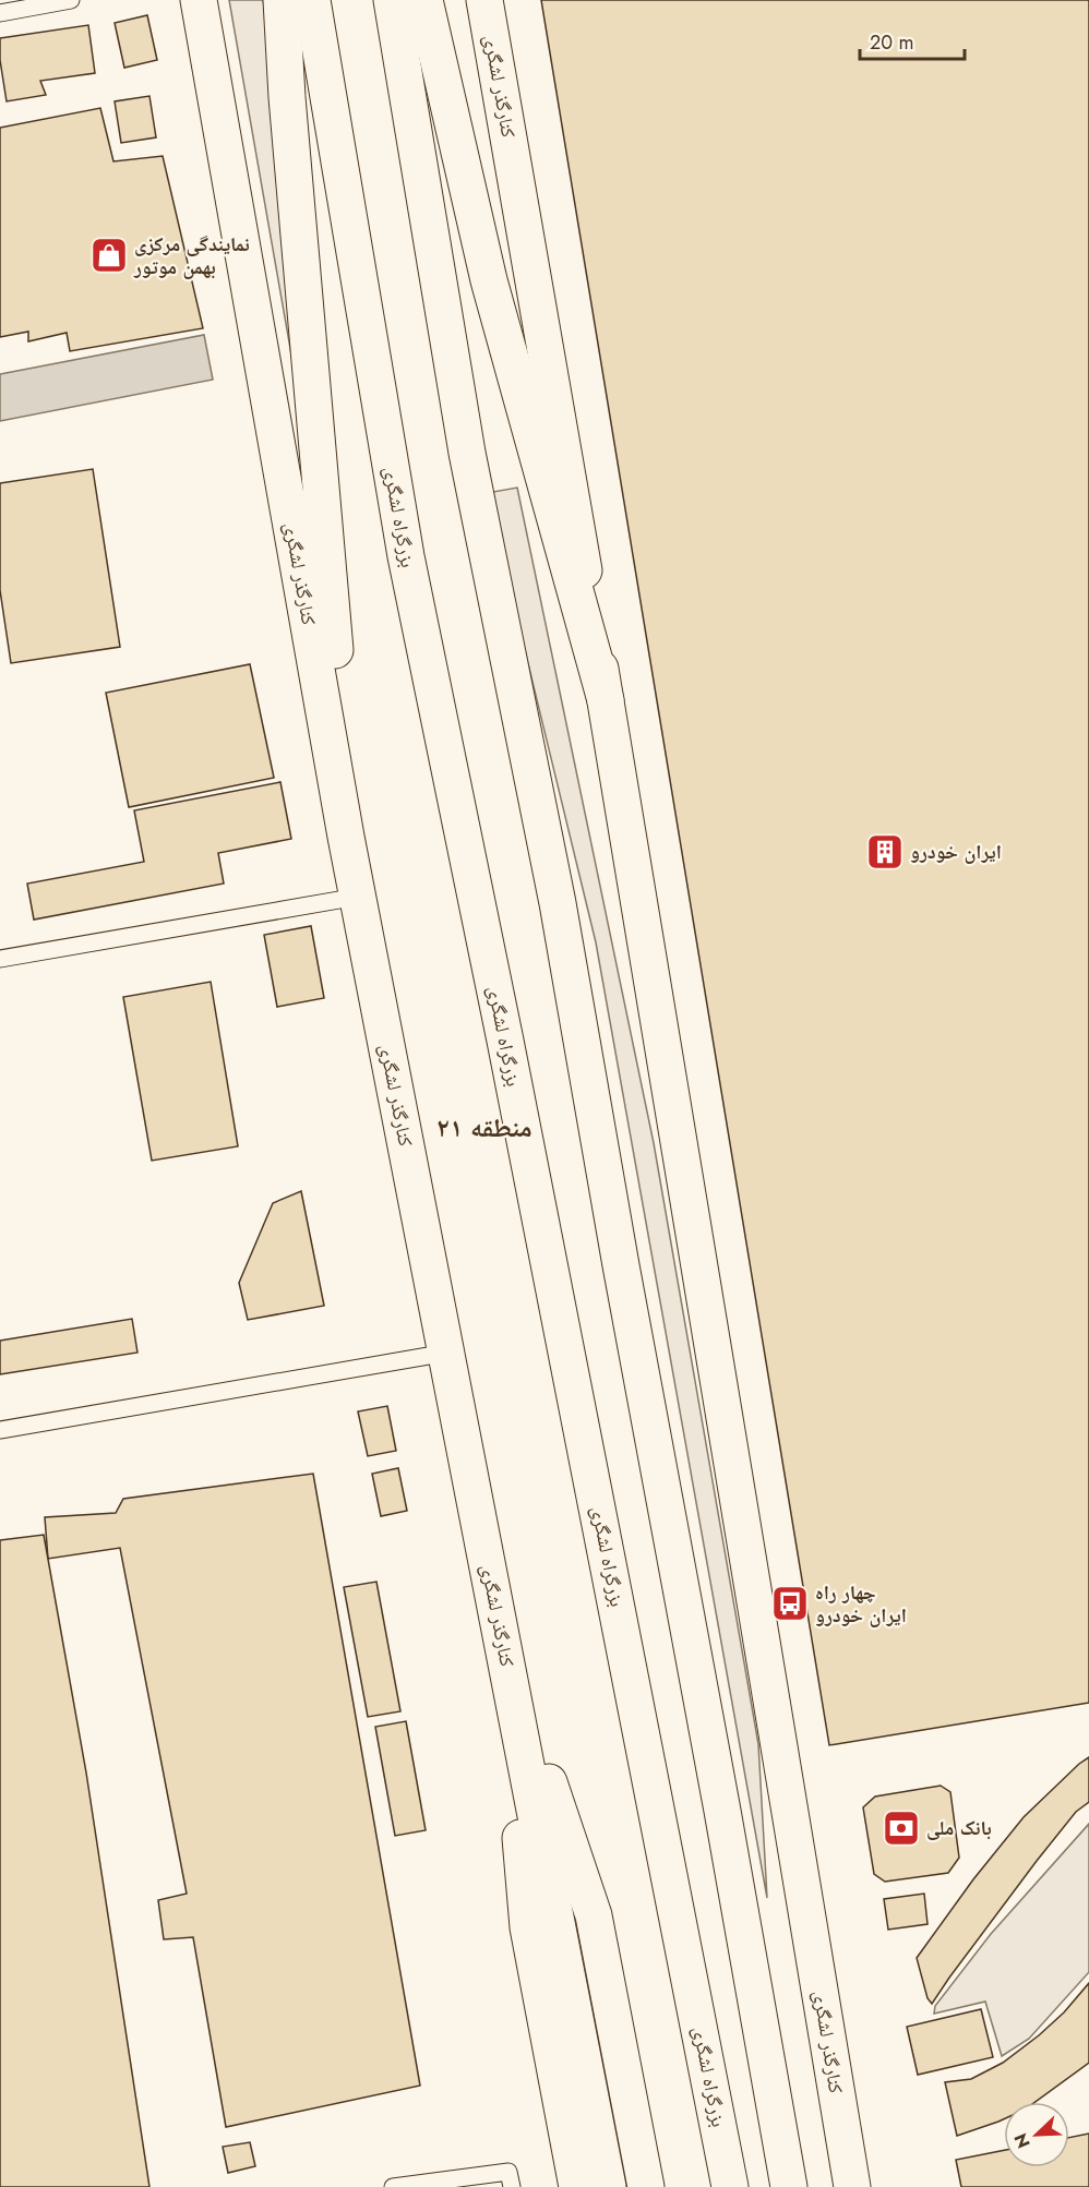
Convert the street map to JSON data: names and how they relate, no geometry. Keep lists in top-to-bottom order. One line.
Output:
{"streets":{"main road":["کنارگذر لشگری","بزرگراه لشگری"]},"districts":["منطقه ۲۱"],"places":{"shop":["نمایندگی مرکزی بهمن موتور"],"building":["ایران خودرو"],"bus stop":["چهار راه ایران خودرو"],"bank":["بانک ملی"]},"scale_bar":"20 m","north":"bottom left"}
